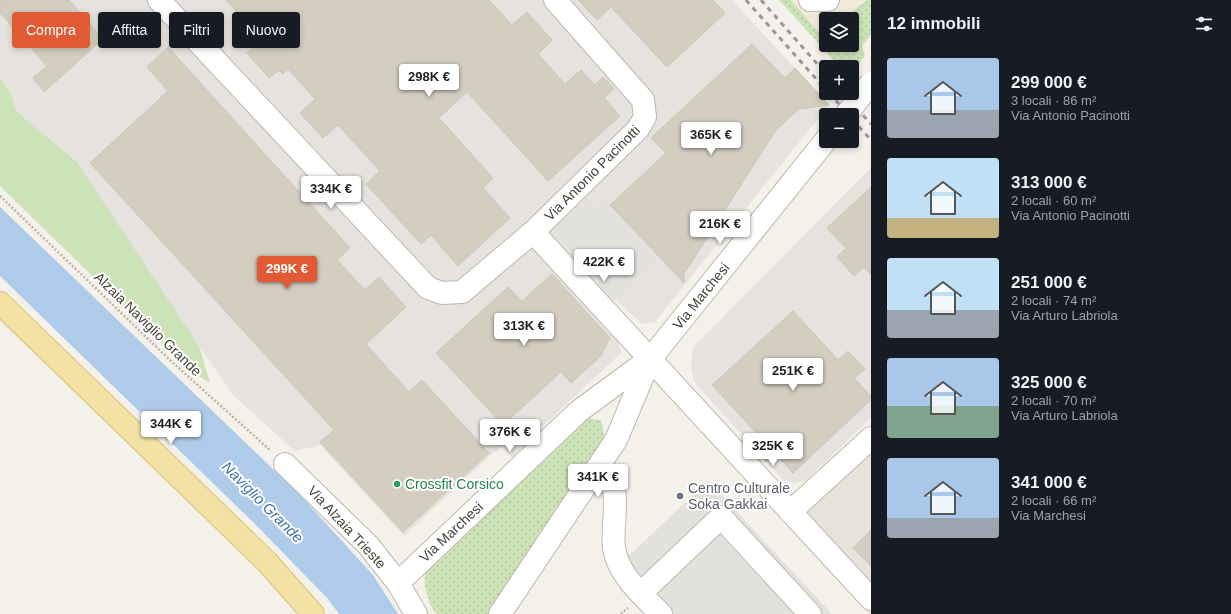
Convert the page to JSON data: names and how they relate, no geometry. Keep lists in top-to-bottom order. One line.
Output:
{"streets":{"street":["Via Antonio Pacinotti","Via Marchesi","Via Alzaia Trieste"],"path":["Alzaia Naviglio Grande"]},"crossings":[["Via Antonio Pacinotti","Via Marchesi"],["Via Marchesi","Via Alzaia Trieste"],["Alzaia Naviglio Grande","Via Alzaia Trieste"]],"water":["Naviglio Grande"],"places":["Crossfit Corsico","Centro Culturale Soka Gakkai"],"page":{"heading":"12 immobili","map_buttons":["+","−"],"chip":["Compra","Affitta","Filtri","Nuovo"],"list":[{"name":"299 000 €","note":"3 locali · 86 m² · Via Antonio Pacinotti"},{"name":"313 000 €","note":"2 locali · 60 m² · Via Antonio Pacinotti"},{"name":"251 000 €","note":"2 locali · 74 m² · Via Arturo Labriola"},{"name":"325 000 €","note":"2 locali · 70 m² · Via Arturo Labriola"},{"name":"341 000 €","note":"2 locali · 66 m² · Via Marchesi"}],"price":["298K €","365K €","334K €","216K €","422K €","299K €","313K €","251K €","344K €","376K €","325K €","341K €"]}}
